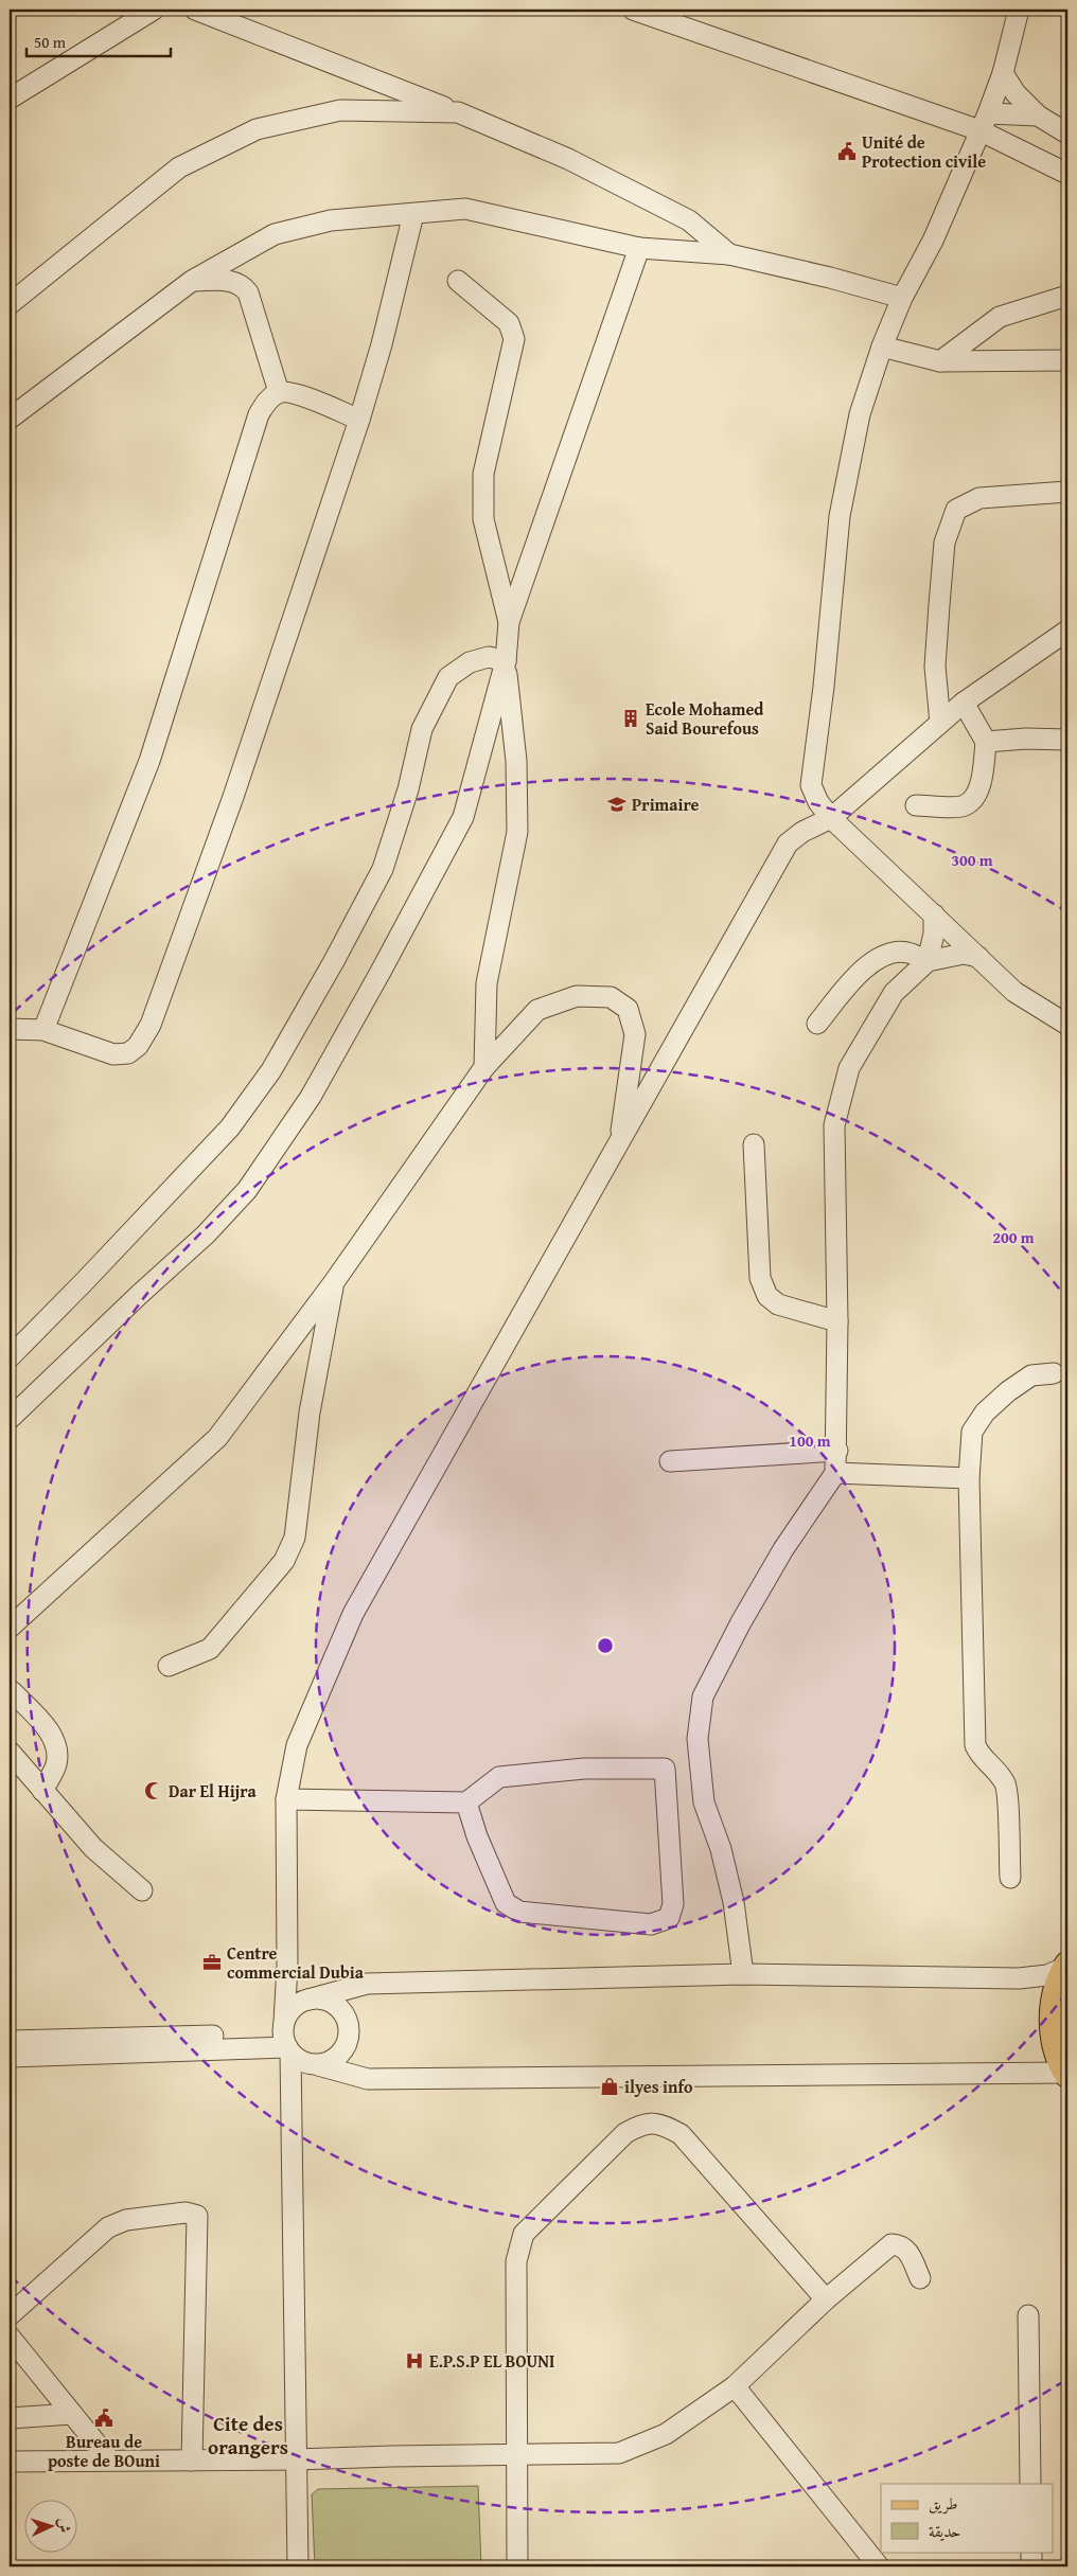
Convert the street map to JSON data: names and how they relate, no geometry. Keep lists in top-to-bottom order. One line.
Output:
{"districts":["Cite des orangers"],"places":{"public building":["Unité de Protection civile","Bureau de poste de BOuni"],"building":["Ecole Mohamed Said Bourefous"],"school or university":["Primaire"],"mosque":["Dar El Hijra"],"office":["Centre commercial Dubia"],"shop":["ilyes info"],"hospital":["E.P.S.P EL BOUNI"]},"legend":["طريق","حديقة"],"scale_bar":"50 m","north":"right","rings":["300 m","200 m","100 m"]}
